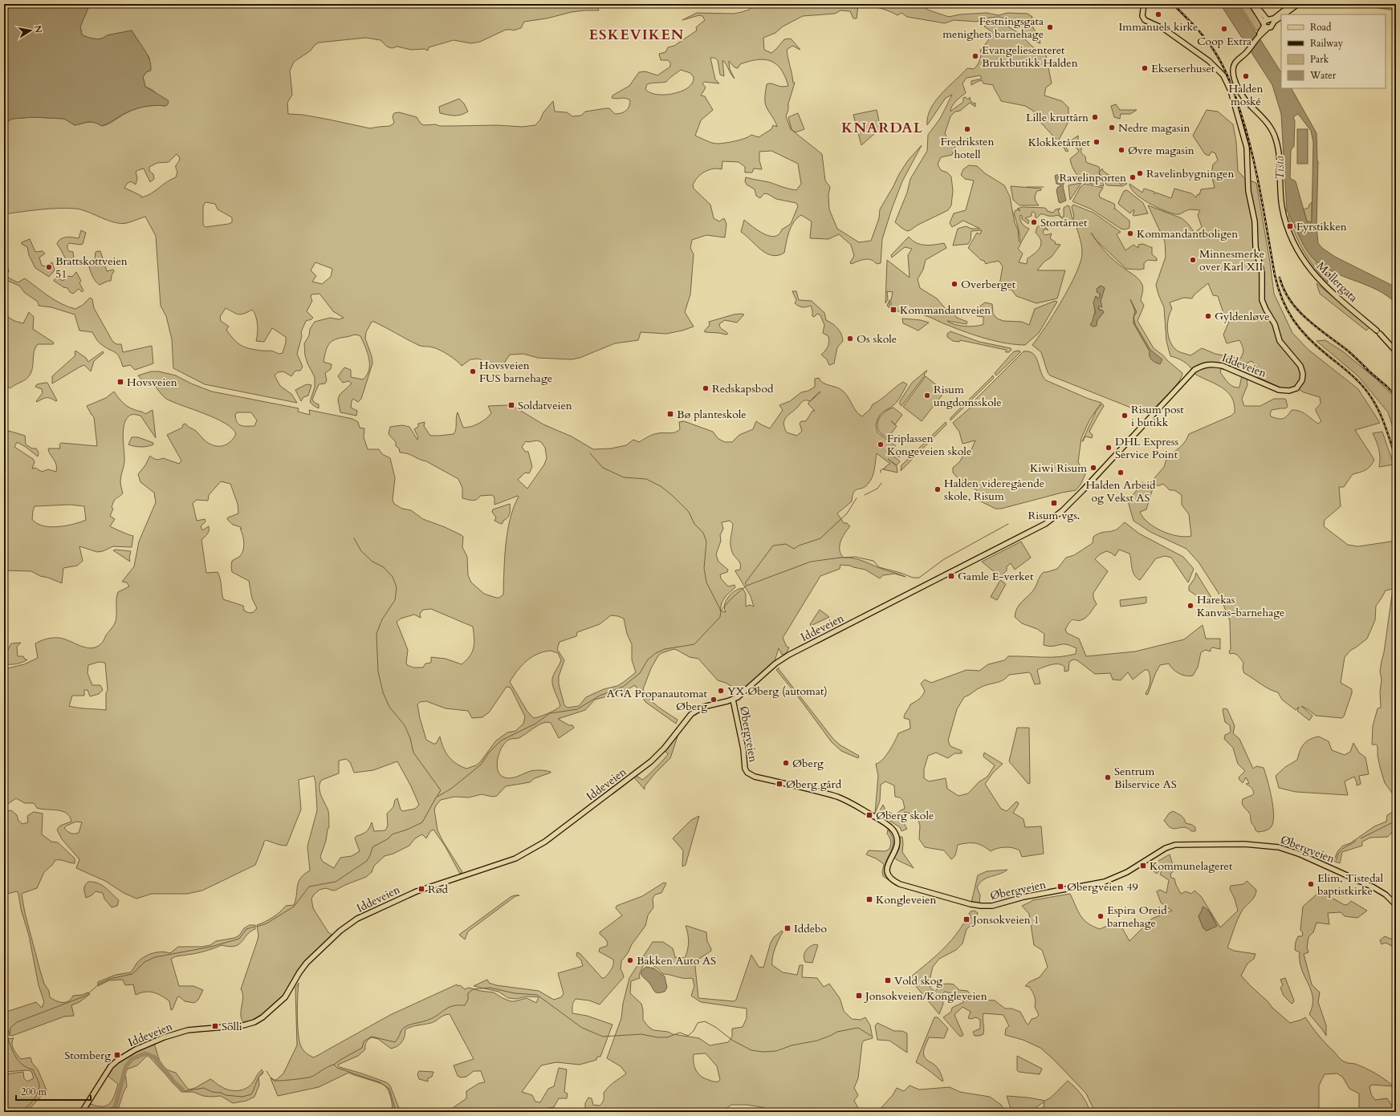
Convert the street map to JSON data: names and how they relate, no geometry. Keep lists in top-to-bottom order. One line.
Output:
{"streets":{"main road":["Møllergata","Iddeveien","Øbergveien"]},"crossings":[["Iddeveien","Øbergveien"]],"districts":["ESKEVIKEN","KNARDAL"],"water":["Tista"],"places":{"other":["Immanuels kirke","Festningsgata menighets barnehage","Coop Extra","Evangeliesenteret Bruktbutikk Halden","Ekserserhuset","Halden moské","Lille kruttårn","Nedre magasin","Fredriksten hotell","Klokketårnet","Øvre magasin","Ravelinbygningen","Ravelinporten","Stortårnet","Kommandantboligen","Minnesmerke over Karl XII","Brattskottveien 51","Overberget","Gyldenløve","Os skole","Hovsveien FUS barnehage","Redskapsbod","Risum ungdomsskole","Risum post i butikk","Friplassen Kongeveien skole","DHL Express Service Point","Kiwi Risum","Halden Arbeid og Vekst AS","Halden videregående skole, Risum","Harekas Kanvas-barnehage","YX Øberg (automat)","AGA Propanautomat Øberg","Øberg","Sentrum Bilservice AS","Elim, Tistedal baptistkirke","Espira Oreid barnehage","Bakken Auto AS"],"transit":["Fyrstikken","Kommandantveien","Hovsveien","Soldatveien","Bø planteskole","Risum vgs.","Gamle E-verket","Øberg gård","Øberg skole","Kommunelageret","Øbergveien 49","Rød","Kongleveien","Jonsokveien 1","Iddebo","Vold skog","Jonsokveien/Kongleveien","Solli","Stomberg"]},"legend":["Road","Railway","Park","Water"],"scale_bar":"200 m","north":"right"}
